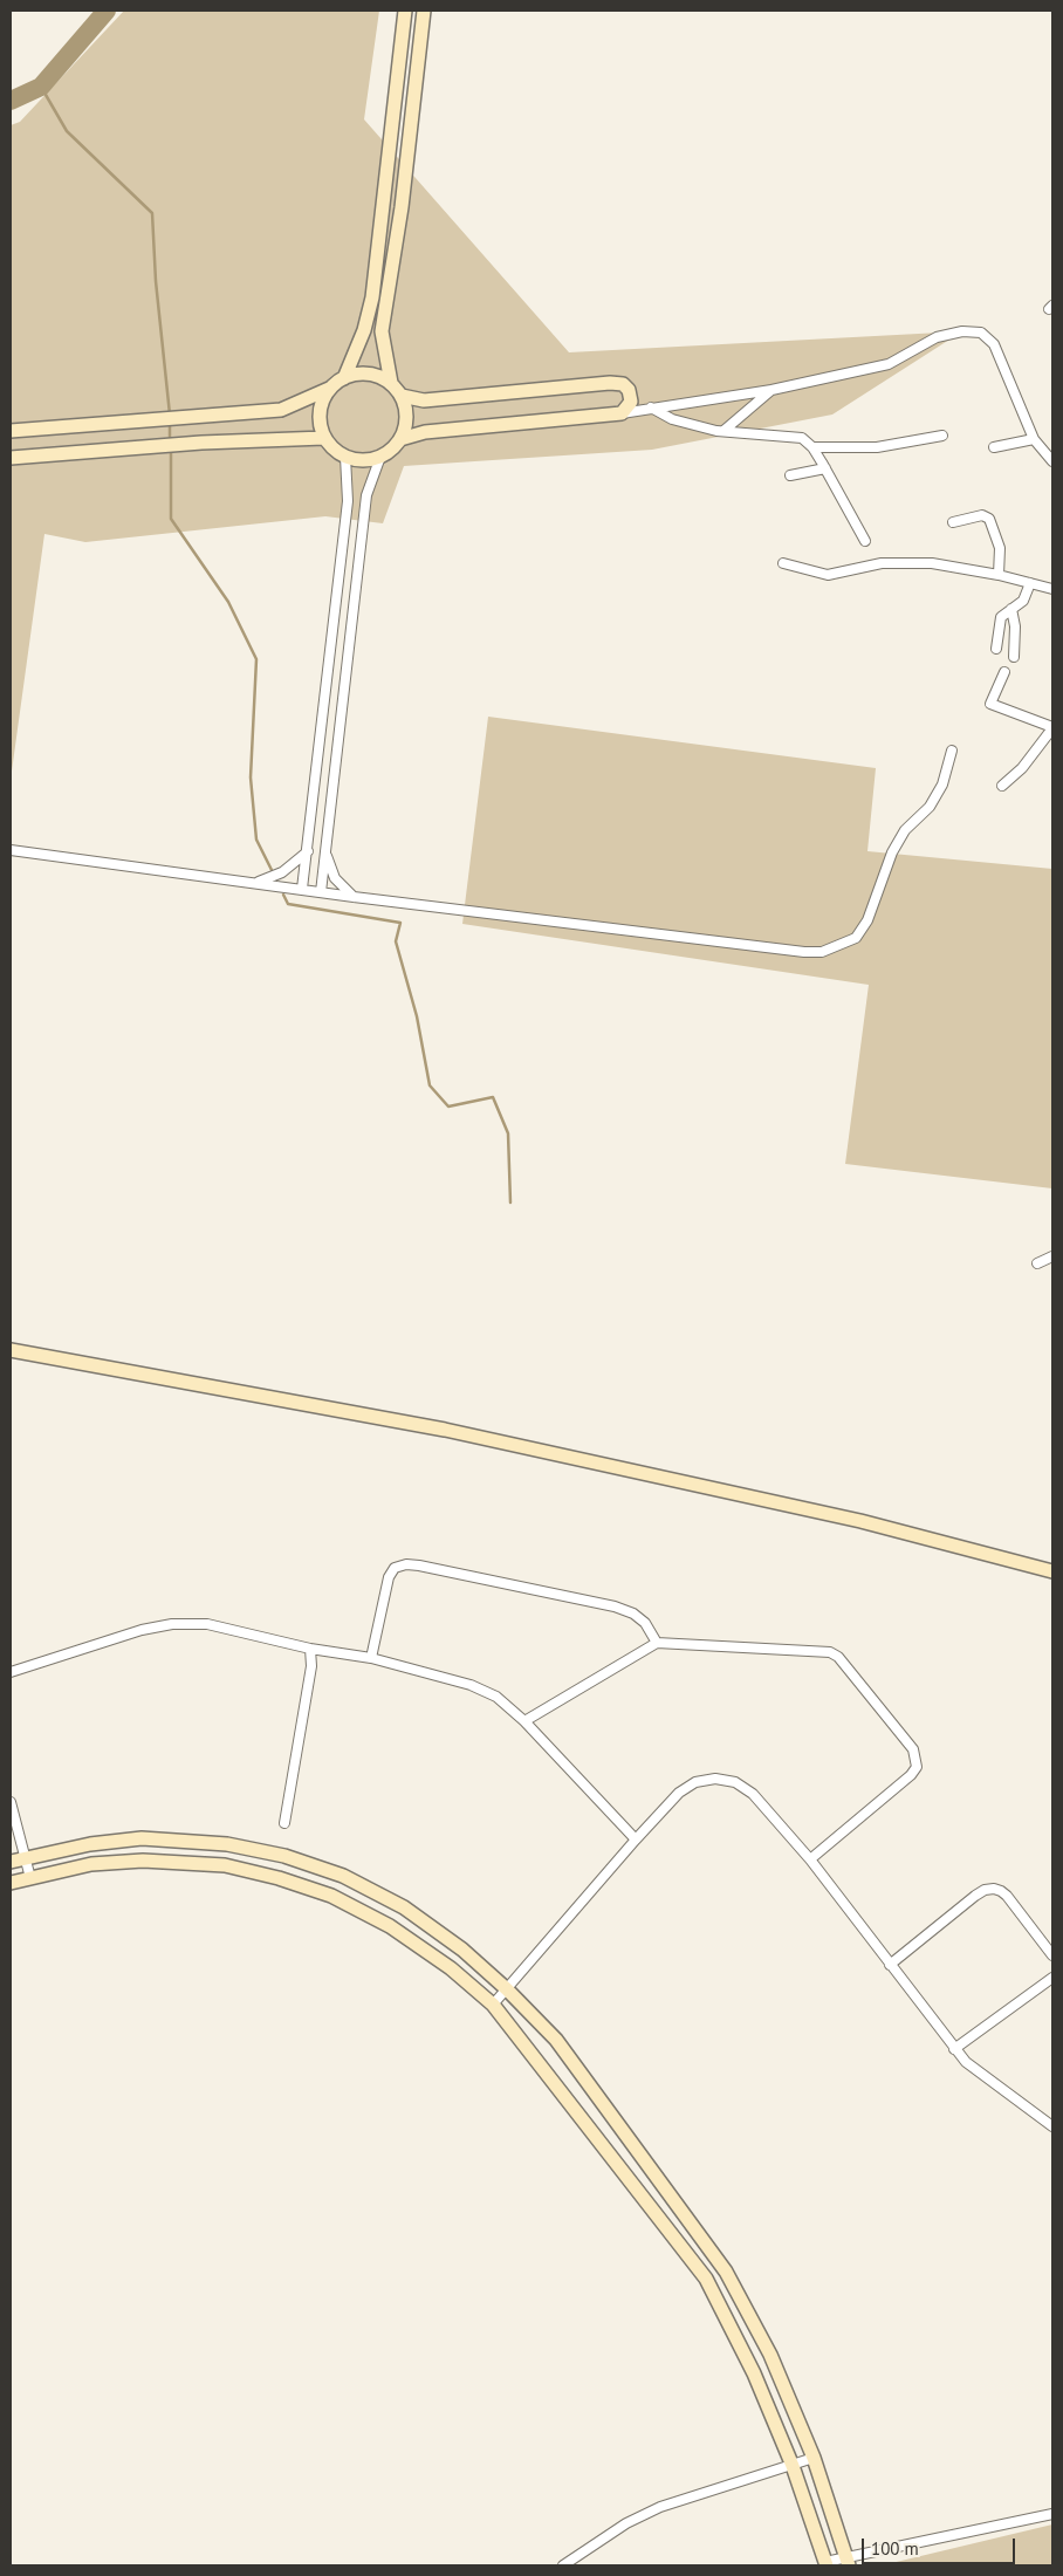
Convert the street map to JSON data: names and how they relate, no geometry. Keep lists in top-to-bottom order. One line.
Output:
{"scale_bar":"100 m"}
